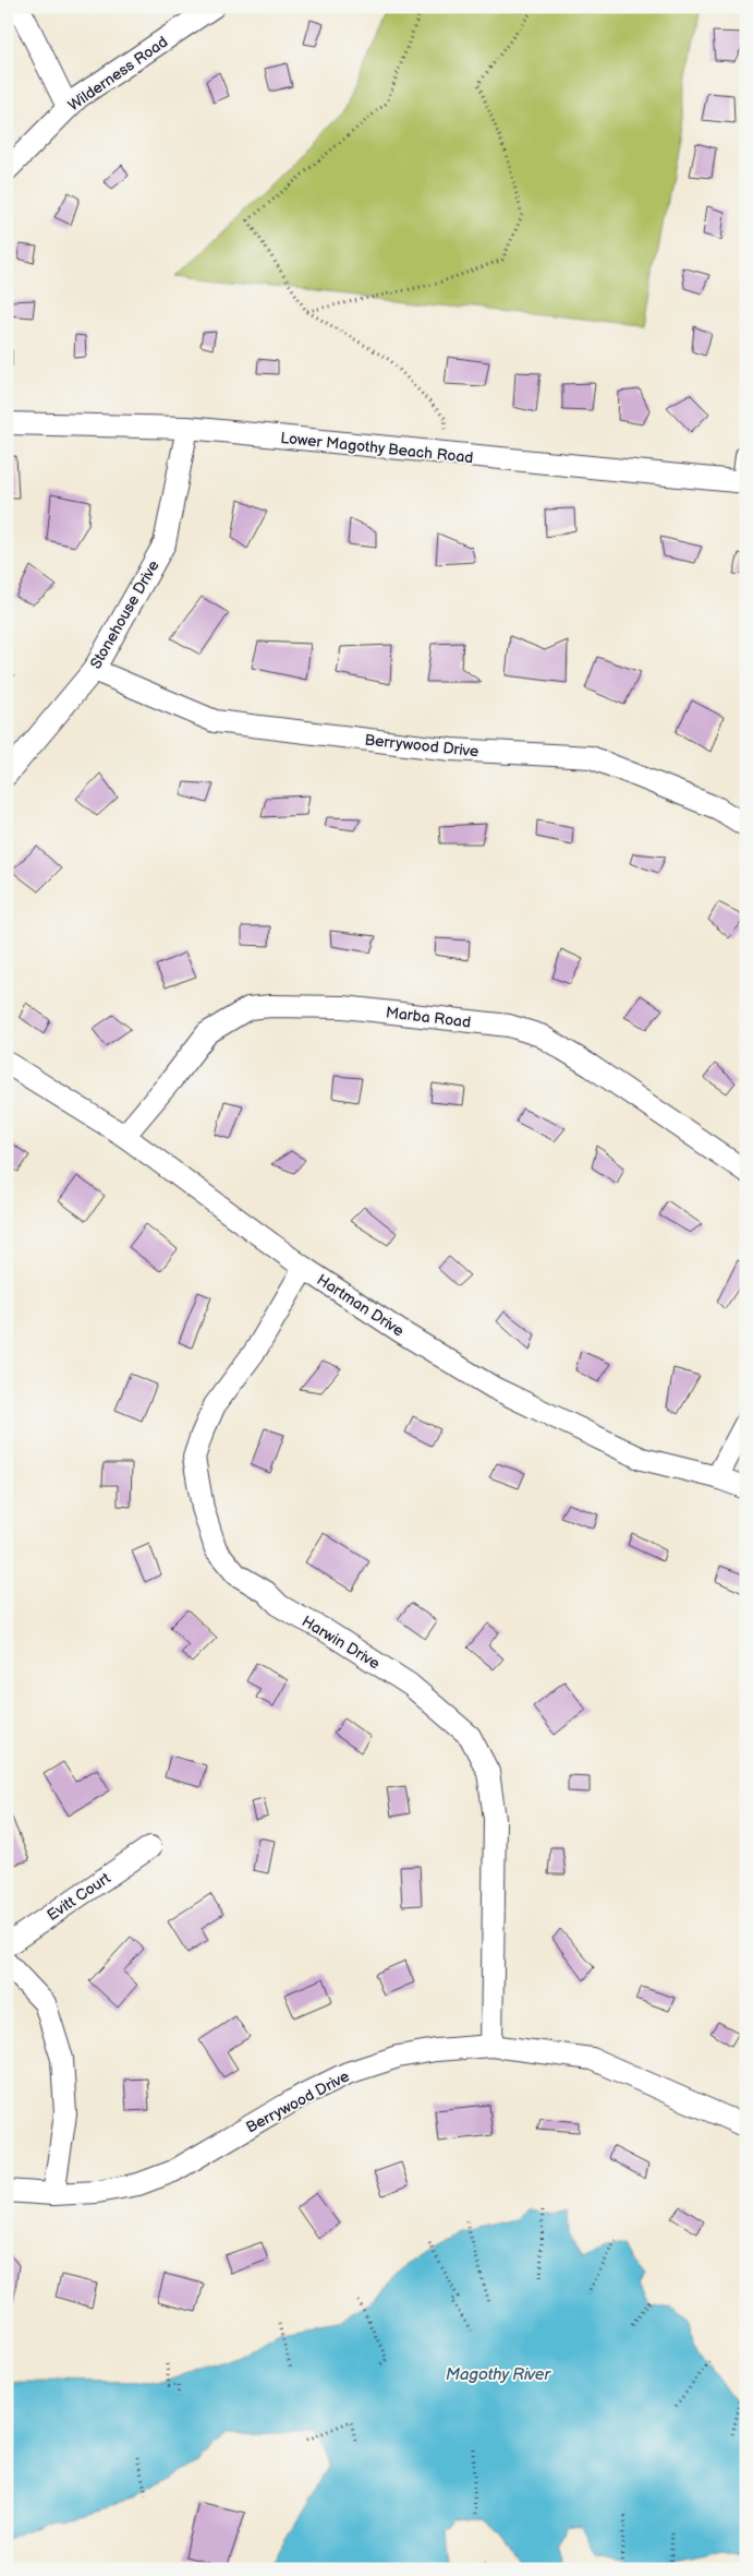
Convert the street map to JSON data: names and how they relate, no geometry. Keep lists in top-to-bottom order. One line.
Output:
{"streets":{"street":["Wilderness Road","Lower Magothy Beach Road","Stonehouse Drive","Berrywood Drive","Marba Road","Hartman Drive","Harwin Drive","Evitt Court"]},"crossings":[["Lower Magothy Beach Road","Stonehouse Drive"],["Stonehouse Drive","Berrywood Drive"],["Berrywood Drive","Harwin Drive"],["Marba Road","Hartman Drive"],["Hartman Drive","Harwin Drive"]],"water":["Magothy River"]}
